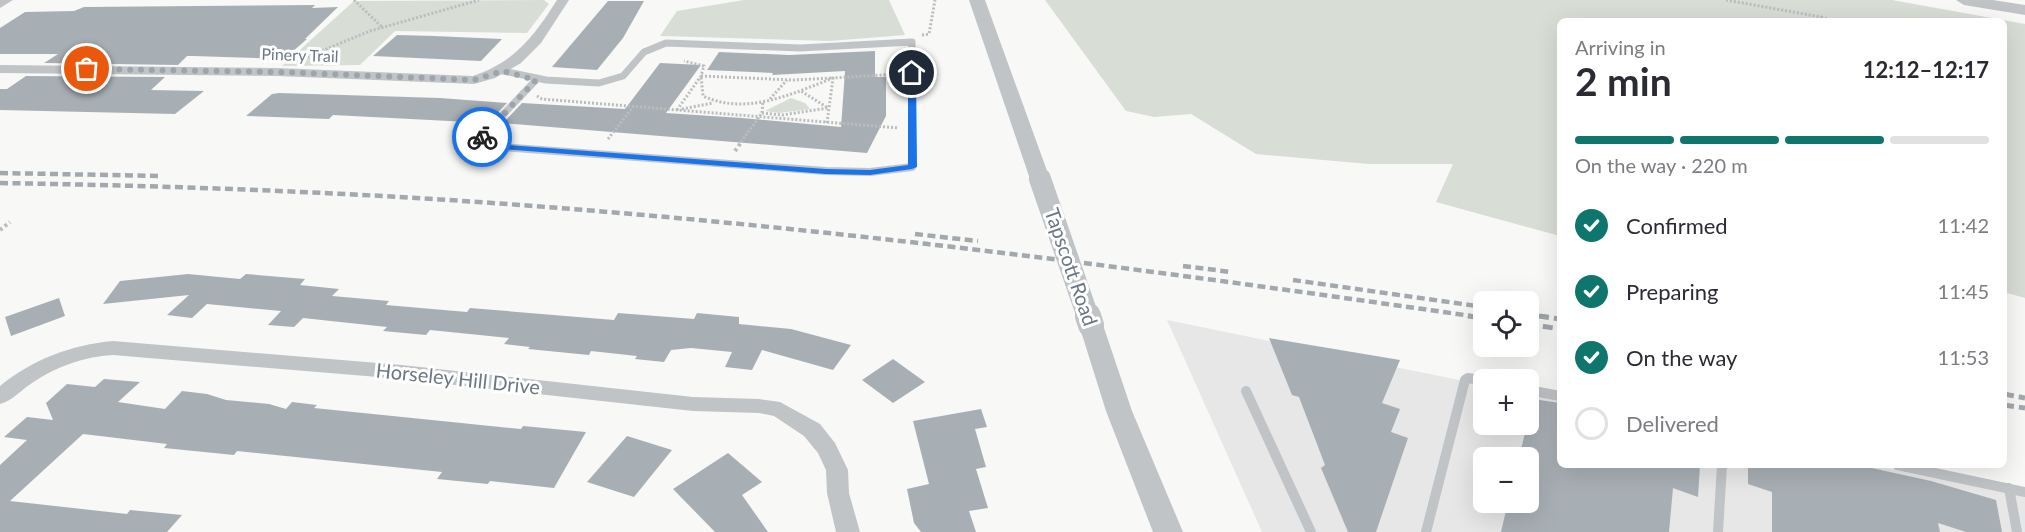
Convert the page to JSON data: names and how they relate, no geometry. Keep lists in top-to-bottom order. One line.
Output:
{"streets":{"street":["Pinery Trail","Tapscott Road","Horseley Hill Drive"]},"page":{"heading":["2 min","Arriving in","12:12–12:17"],"bar":"On the way · 220 m","list":[["Confirmed","11:42"],["Preparing","11:45"],["On the way","11:53"],"Delivered"],"map_buttons":["+","−"]}}
